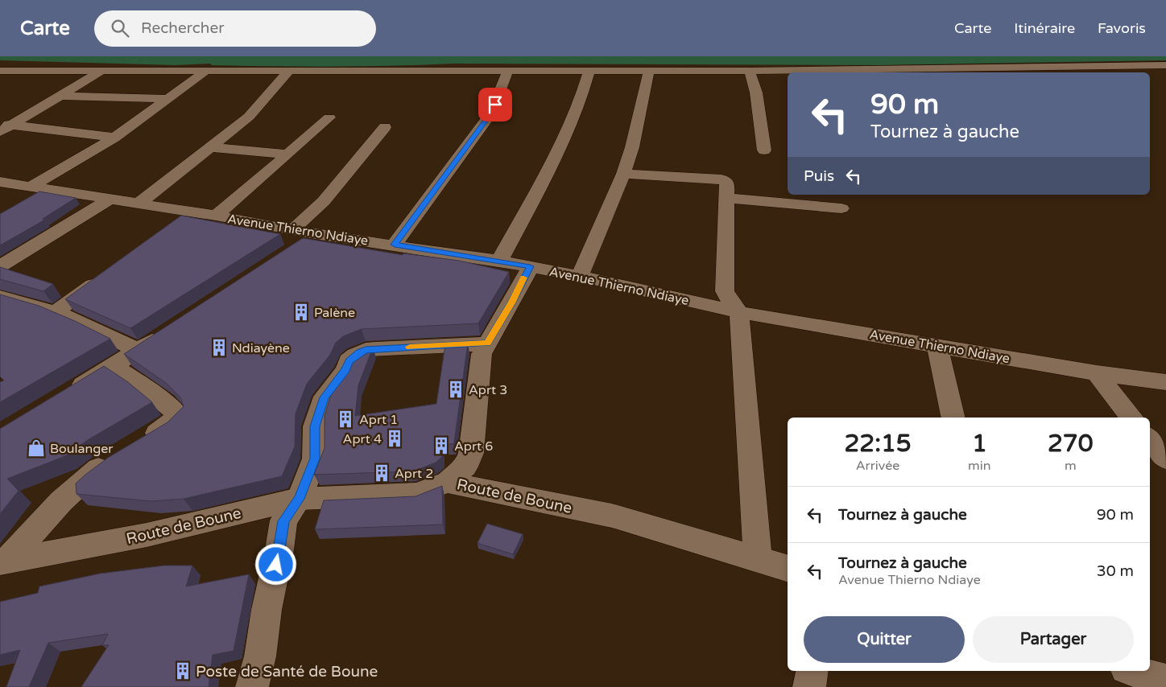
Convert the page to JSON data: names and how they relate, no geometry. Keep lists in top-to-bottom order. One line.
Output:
{"streets":{"street":["Avenue Thierno Ndiaye","Route de Boune"]},"places":{"building":["Palène","Ndiayène","Aprt 3","Aprt 1","Aprt 4","Aprt 6","Aprt 2","Poste de Santé de Boune"],"shop":["Boulanger"]},"page":{"header":"Carte","search":"Rechercher","nav":["Carte","Itinéraire","Favoris"],"turn":["90 m","Tournez à gauche"],"then":"Puis","eta":["22:15","Arrivée","1","min","270","m"],"list":[{"name":"Tournez à gauche","value":"90 m"},{"name":"Tournez à gauche","note":"Avenue Thierno Ndiaye","value":"30 m"}],"buttons":["Quitter","Partager"]}}
